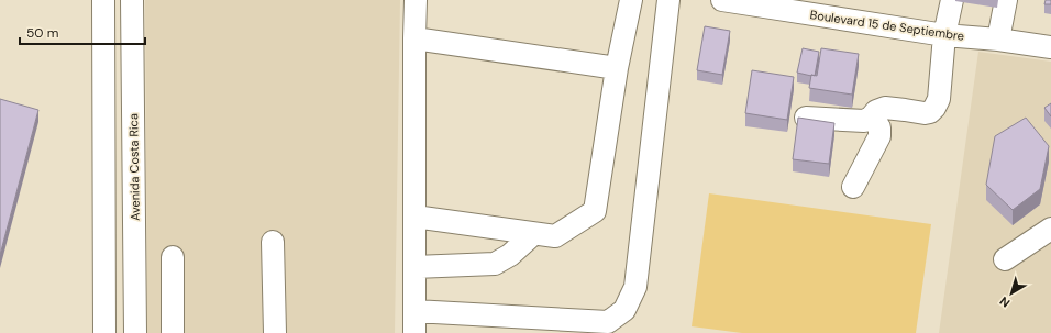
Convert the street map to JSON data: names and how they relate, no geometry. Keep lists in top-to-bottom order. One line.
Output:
{"streets":{"street":["Boulevard 15 de Septiembre","Avenida Costa Rica"]},"scale_bar":"50 m","north":"bottom left"}
